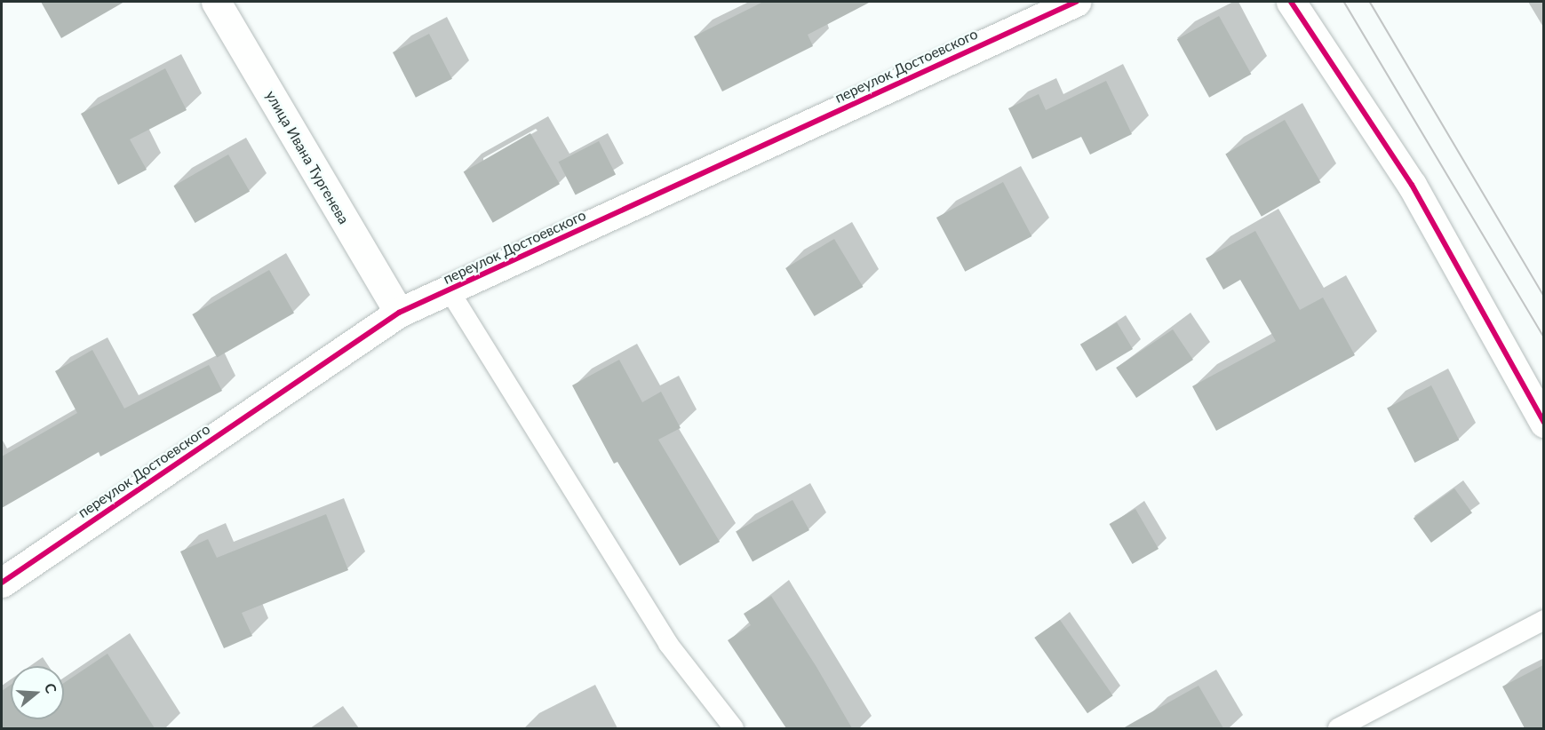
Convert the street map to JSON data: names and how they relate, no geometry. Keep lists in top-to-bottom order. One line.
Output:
{"streets":{"street":["переулок Достоевского","улица Ивана Тургенева"]},"crossings":[["переулок Достоевского","улица Ивана Тургенева"]],"north":"right"}
